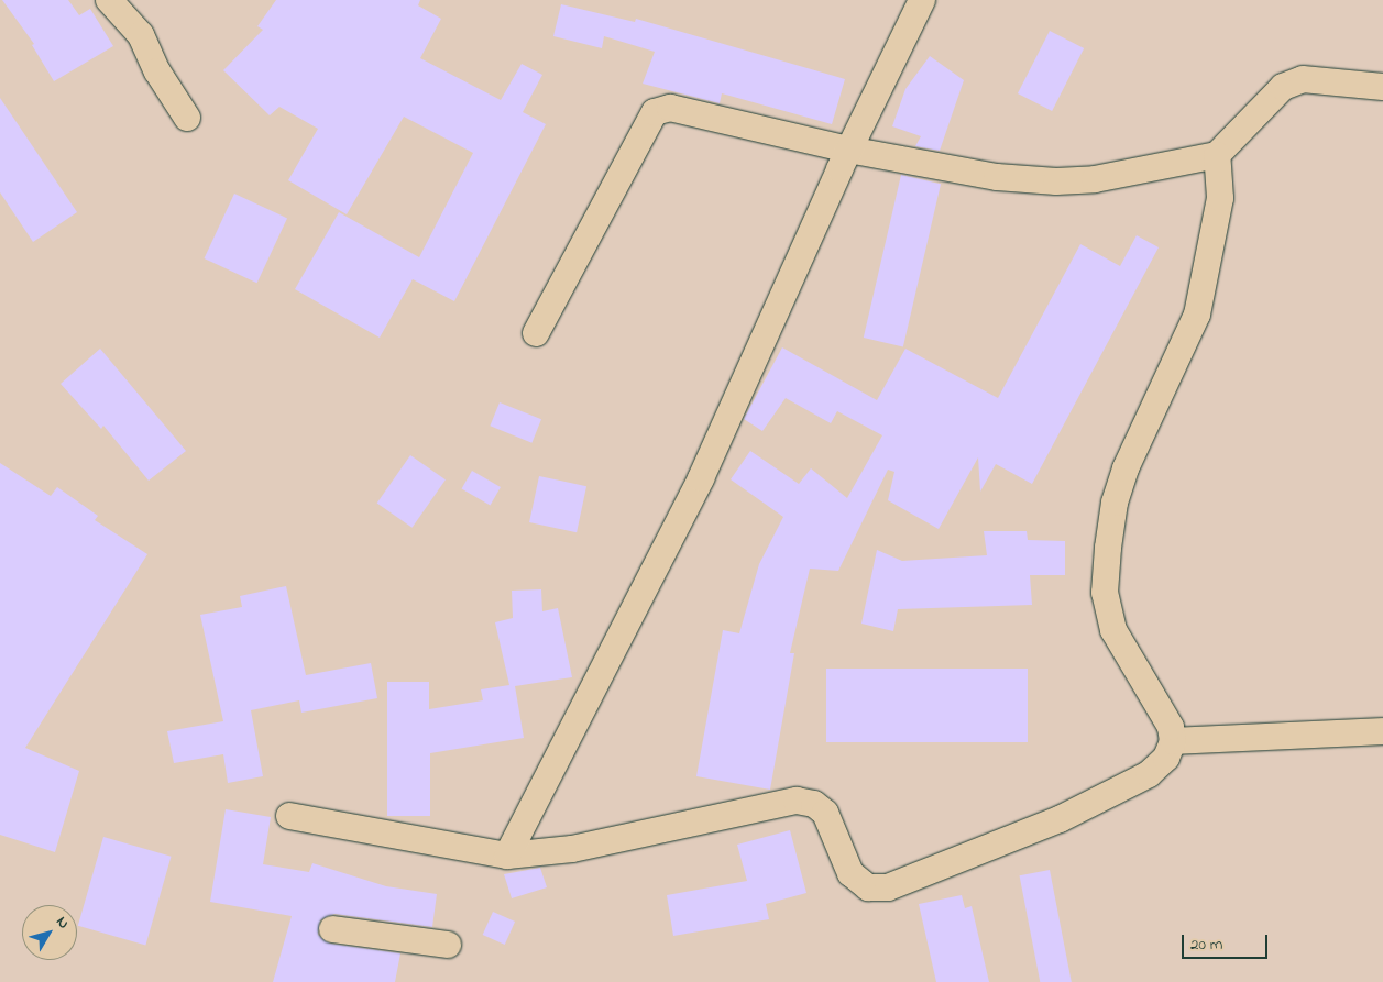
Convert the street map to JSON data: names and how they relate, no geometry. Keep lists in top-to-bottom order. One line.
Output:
{"scale_bar":"20 m","north":"top right"}
